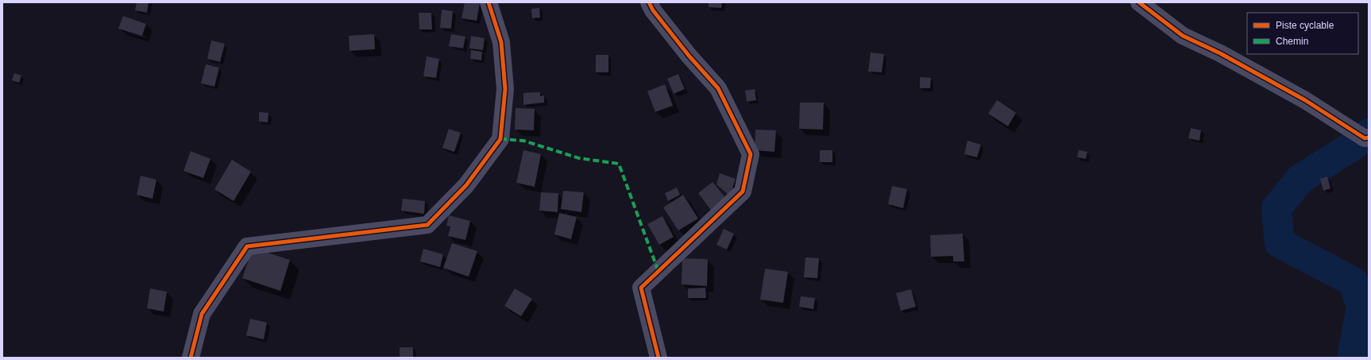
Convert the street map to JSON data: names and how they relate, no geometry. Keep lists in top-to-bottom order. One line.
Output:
{"legend":["Piste cyclable","Chemin"]}
